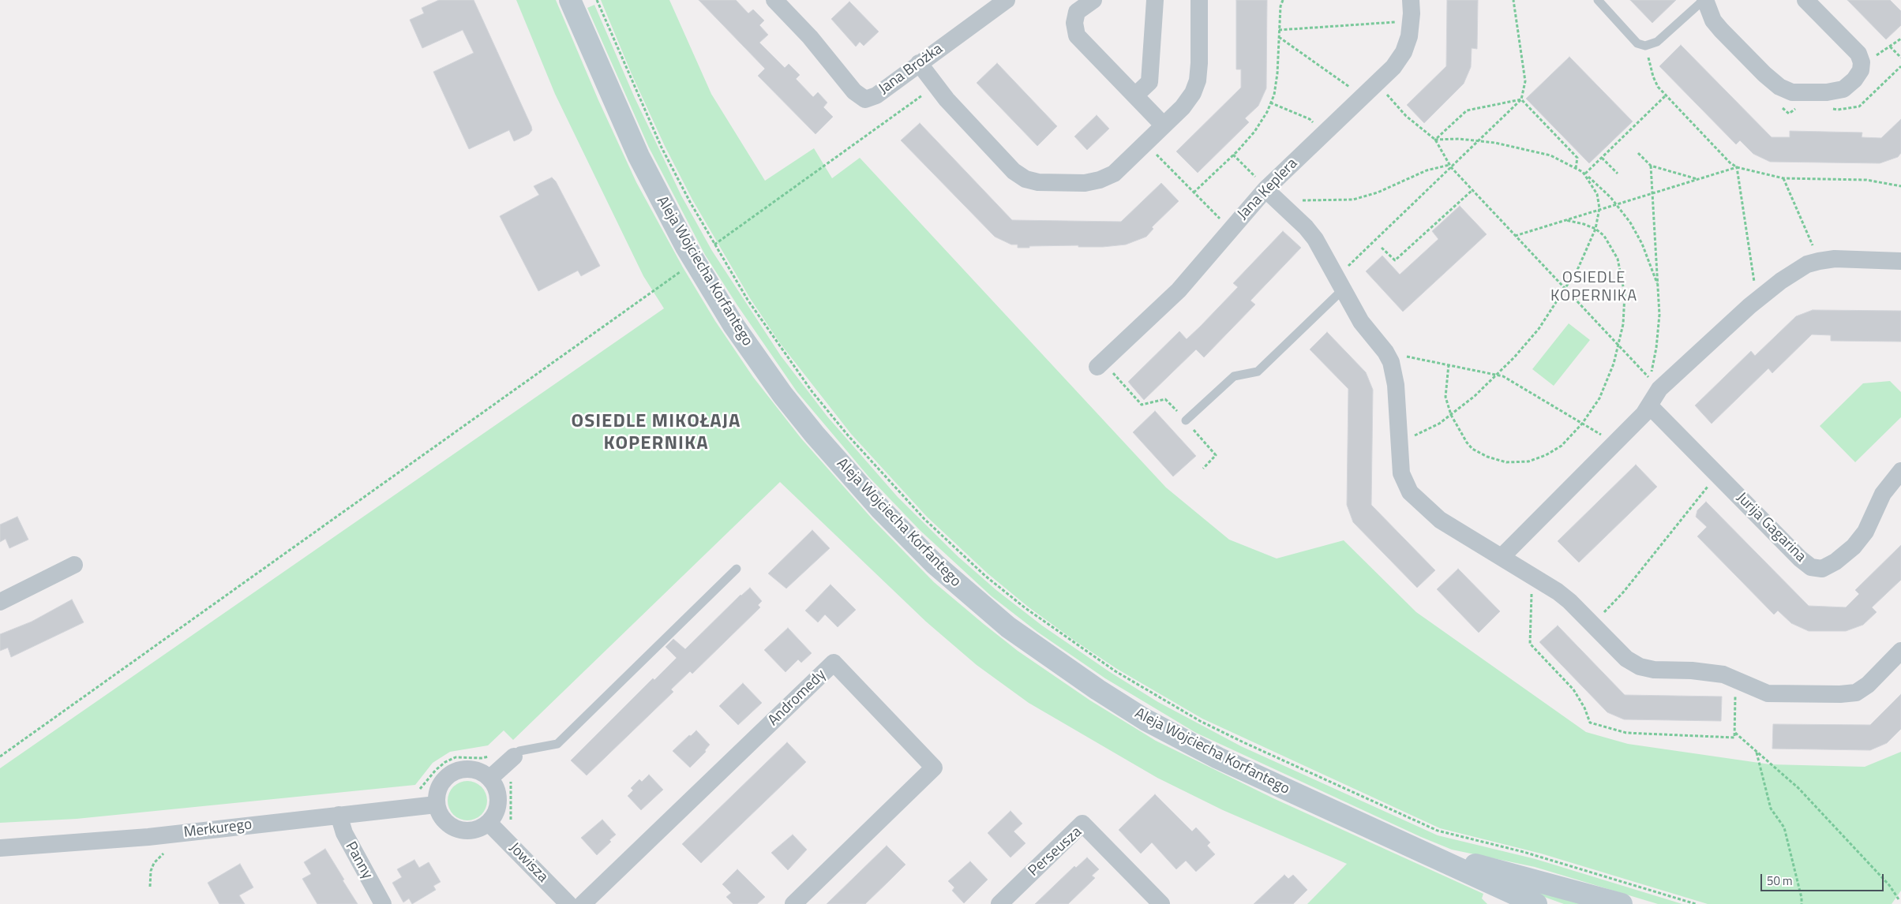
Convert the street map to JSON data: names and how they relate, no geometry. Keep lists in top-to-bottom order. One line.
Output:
{"streets":{"main road":["Aleja Wojciecha Korfantego"],"street":["Jana Brożka","Jana Keplera","Jurija Gagarina","Andromedy","Merkurego","Perseusza","Panny","Jowisza"]},"crossings":[["Merkurego","Panny"],["Merkurego","Jowisza"]],"districts":["OSIEDLE KOPERNIKA","OSIEDLE MIKOŁAJA KOPERNIKA"],"scale_bar":"50 m"}
